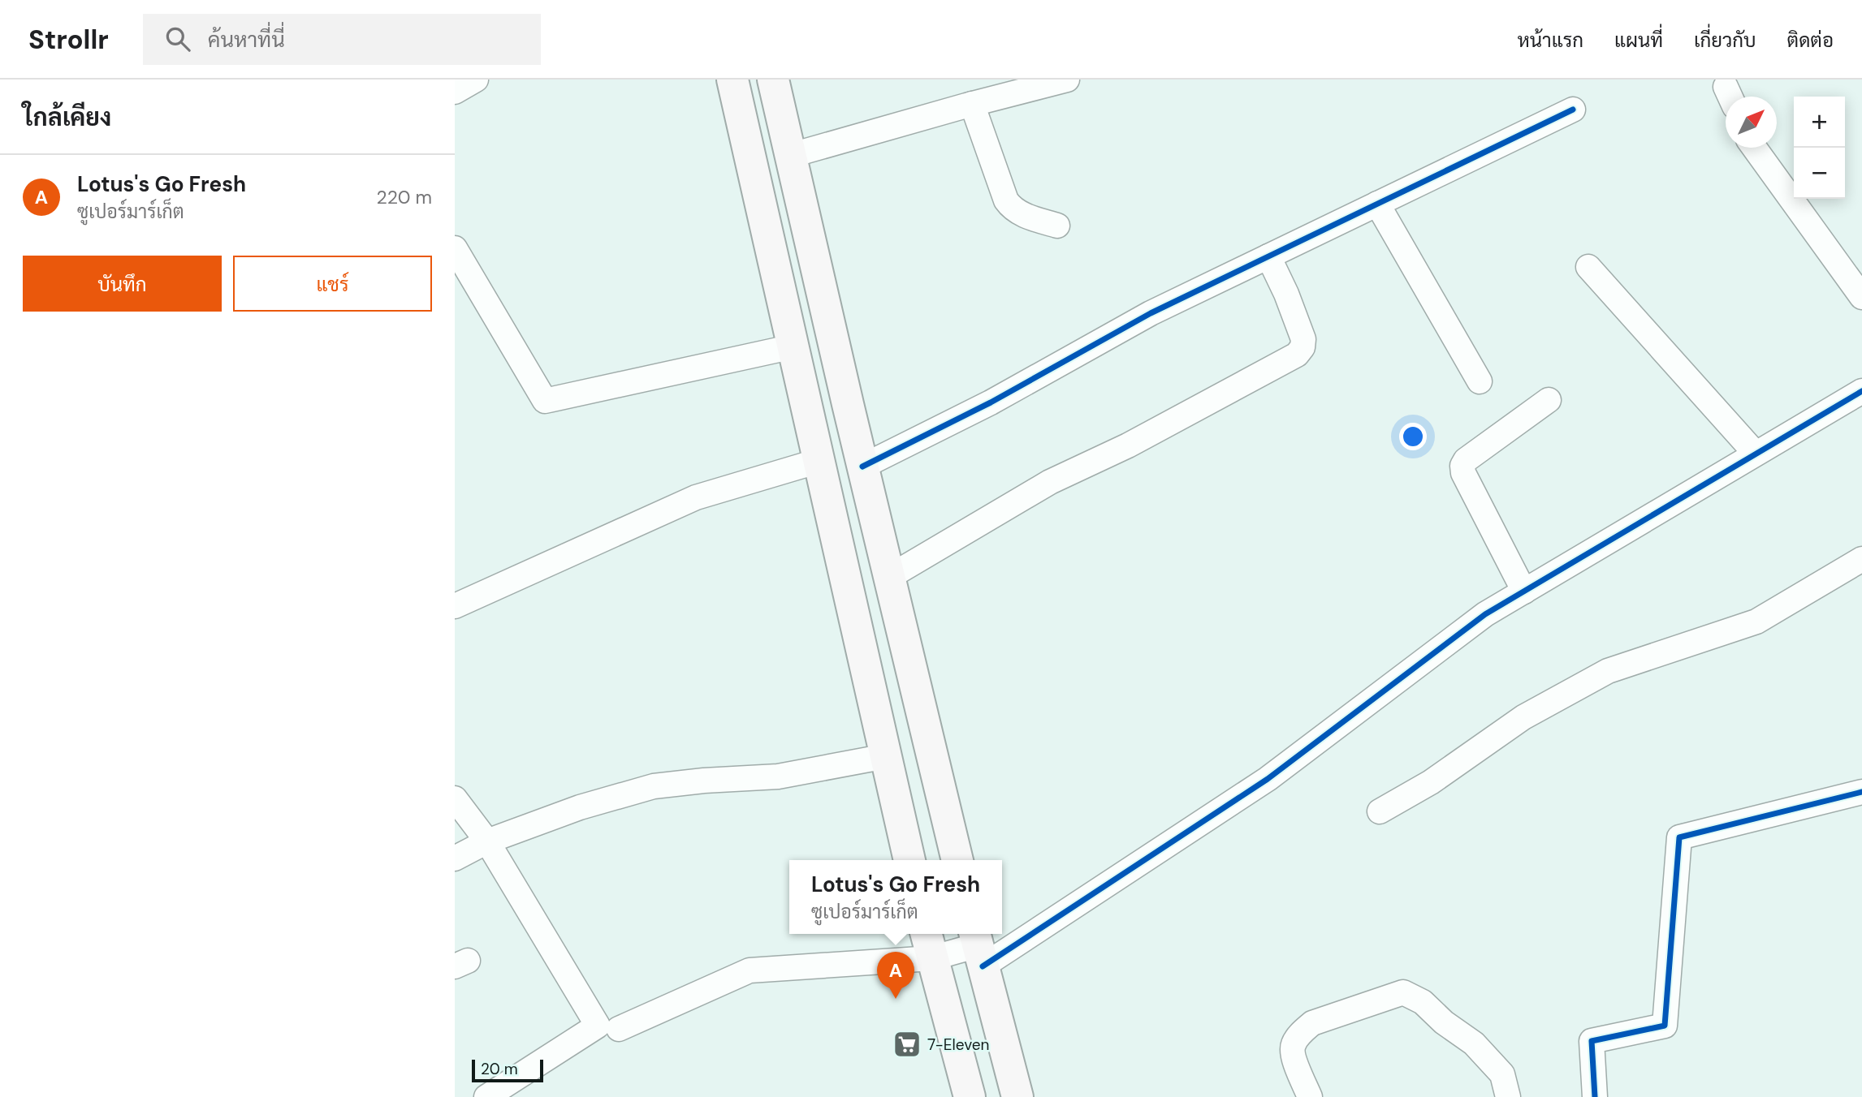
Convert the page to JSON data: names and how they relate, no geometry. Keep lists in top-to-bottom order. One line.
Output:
{"places":{"supermarket":["7-Eleven"]},"scale_bar":"20 m","north":"top right","page":{"header":"Strollr","search":"ค้นหาที่นี่","nav":["หน้าแรก","แผนที่","เกี่ยวกับ","ติดต่อ"],"heading":"ใกล้เคียง","map_buttons":["+","−"],"list":[{"mark":"A","name":"Lotus's Go Fresh","note":"ซูเปอร์มาร์เก็ต","value":"220 m"}],"buttons":["บันทึก","แชร์"],"popup":["Lotus's Go Fresh","ซูเปอร์มาร์เก็ต"],"pins":"A","scale":"20 m"}}
